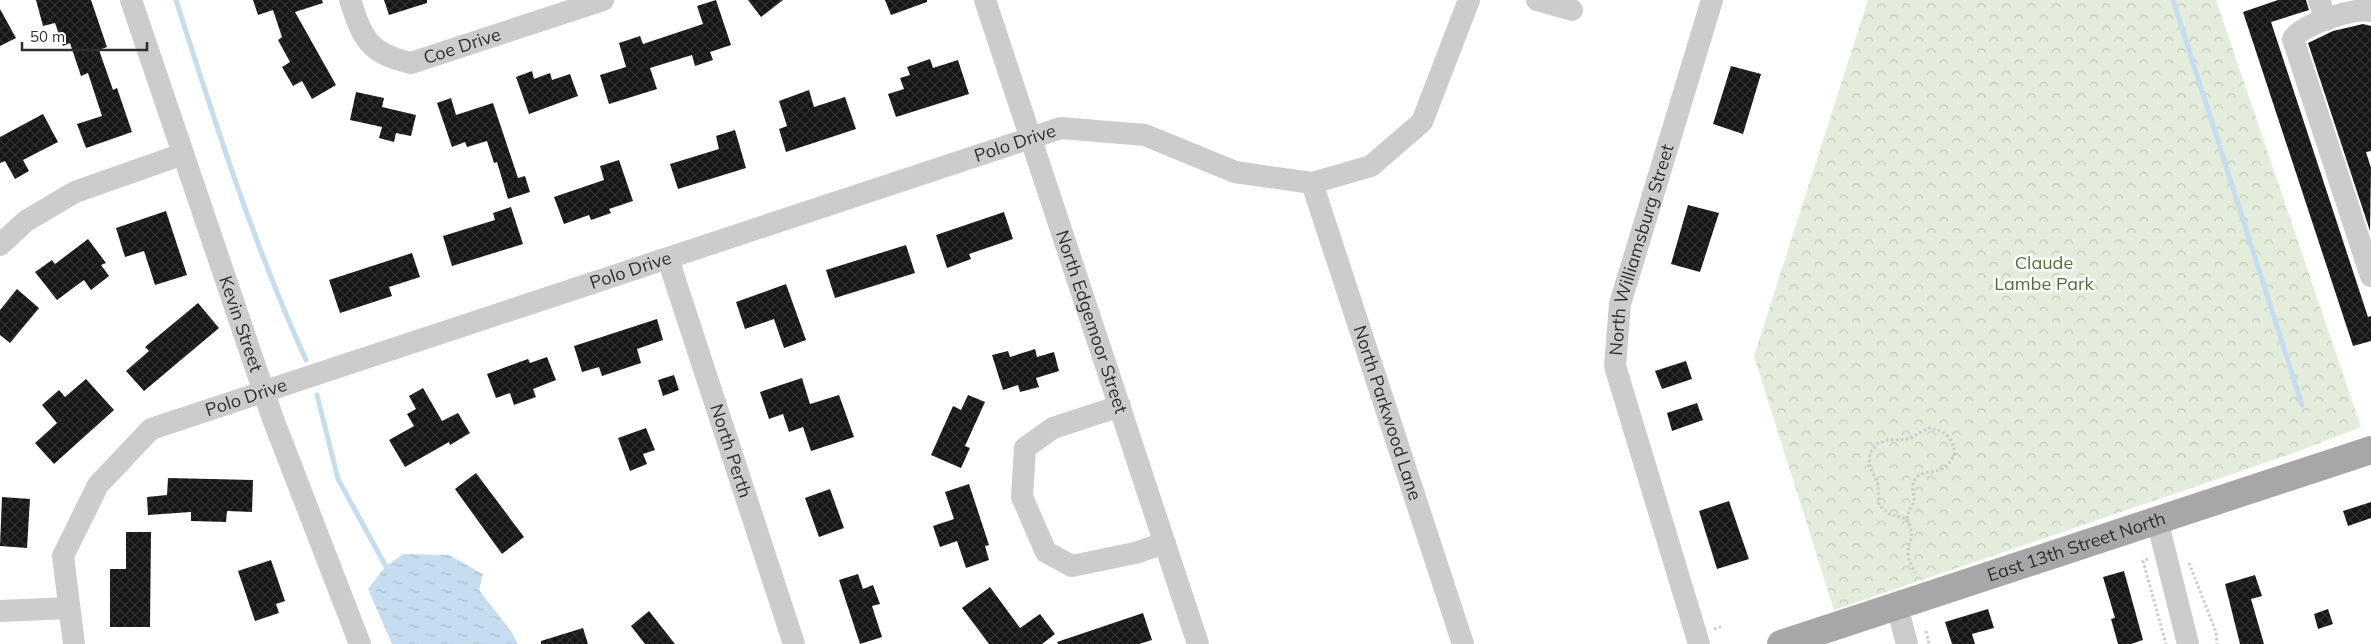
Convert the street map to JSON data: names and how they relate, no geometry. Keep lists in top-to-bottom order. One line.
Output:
{"streets":{"main road":["East 13th Street North"],"street":["Coe Drive","Polo Drive","North Williamsburg Street","North Edgemoor Street","Kevin Street","North Parkwood Lane","North Perth"]},"crossings":[["Polo Drive","North Edgemoor Street"],["Polo Drive","Kevin Street"],["Polo Drive","North Parkwood Lane"],["Polo Drive","North Perth"]],"parks":["Claude Lambe Park"],"scale_bar":"50 m"}
